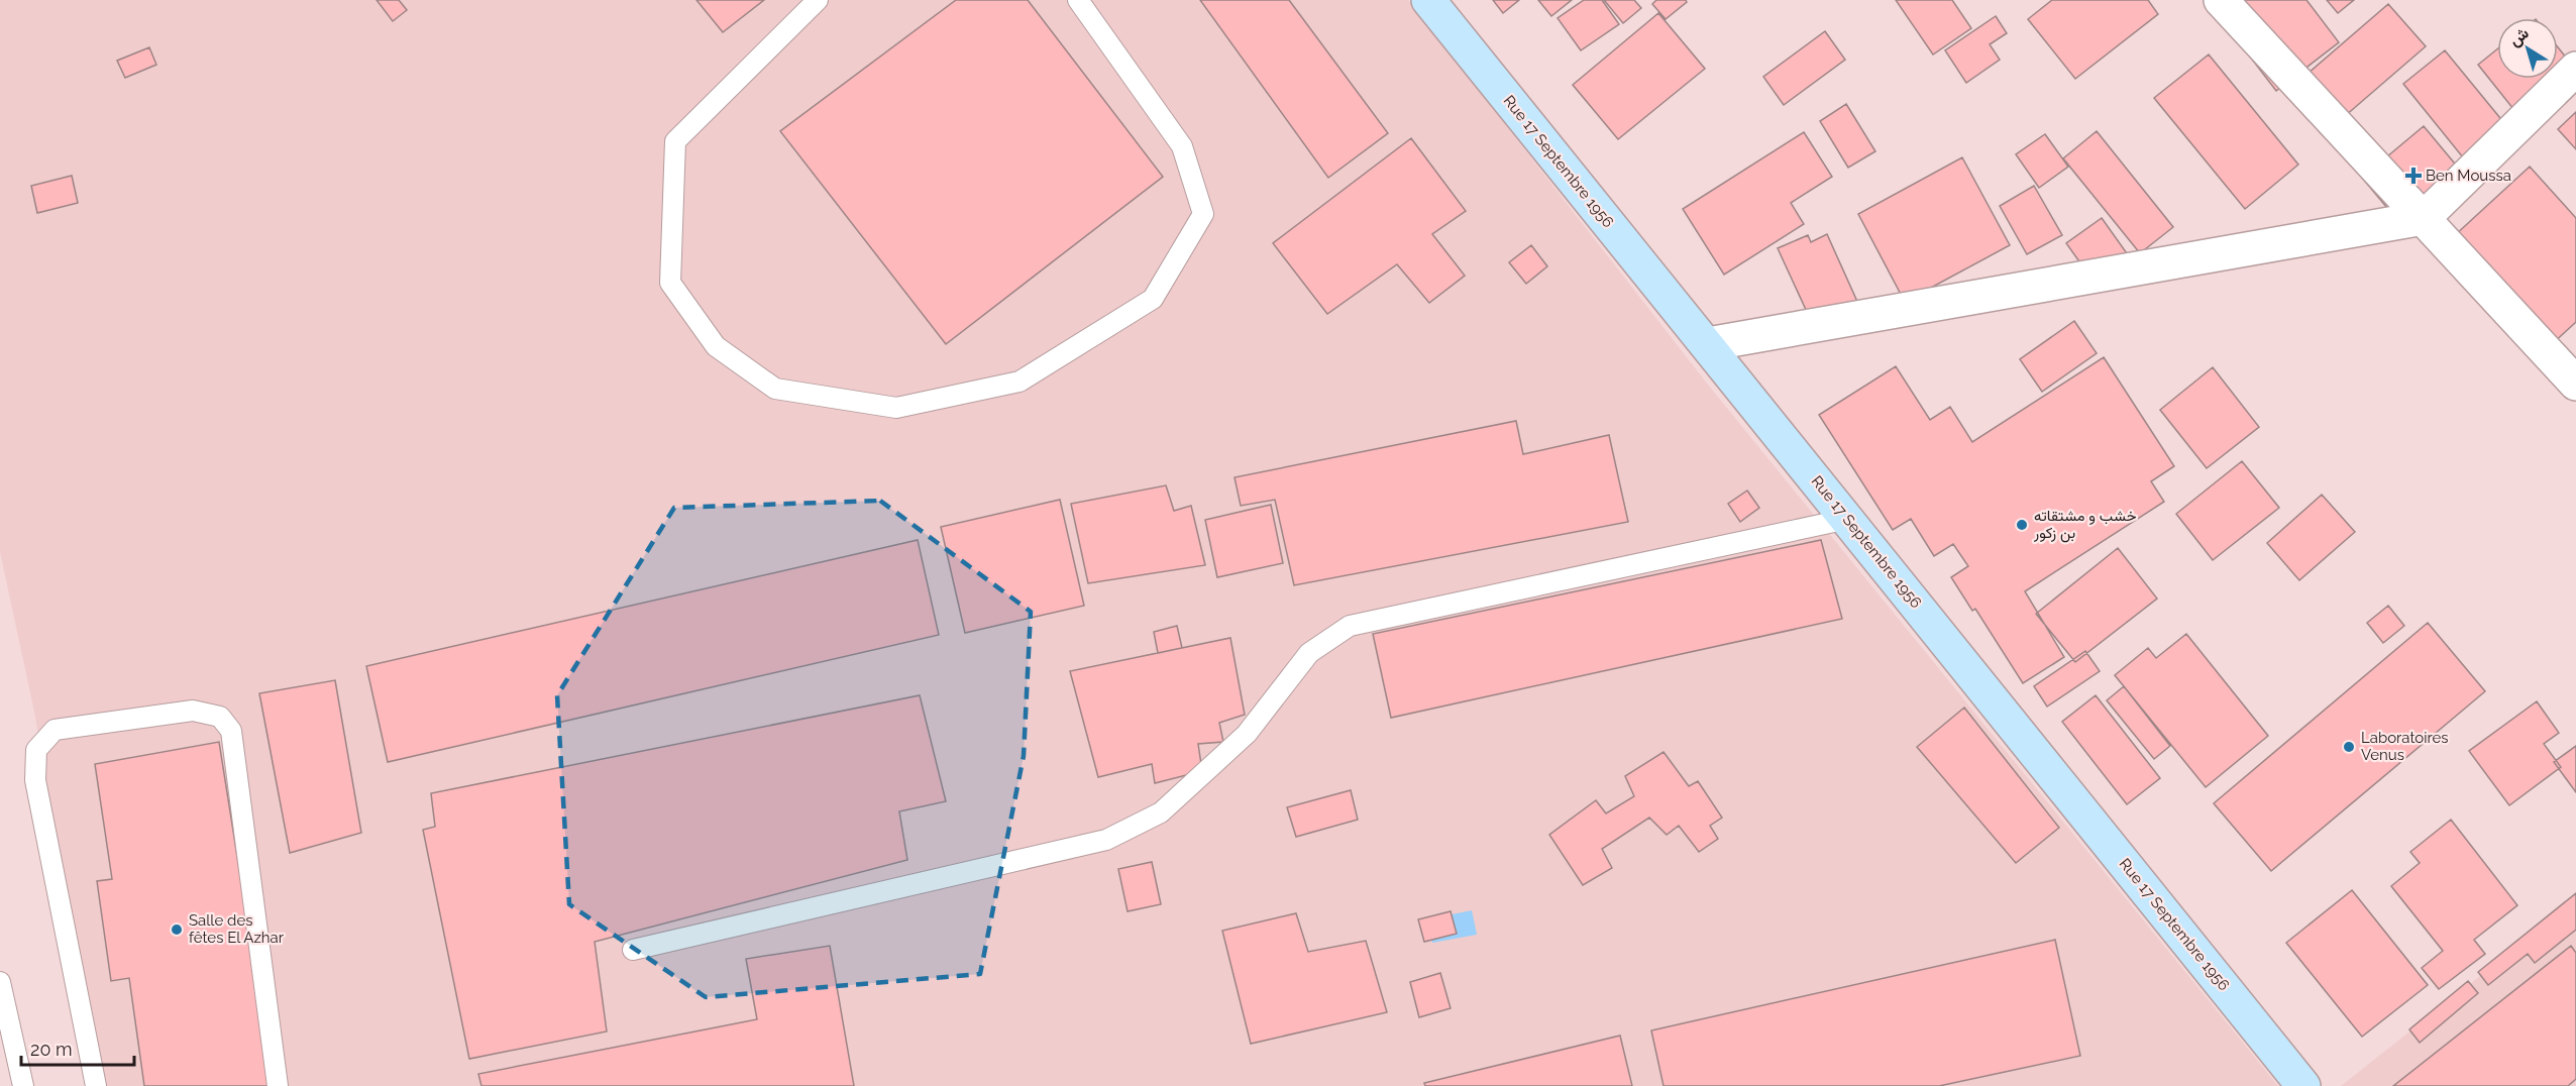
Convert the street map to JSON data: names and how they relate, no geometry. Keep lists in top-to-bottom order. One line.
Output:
{"streets":{"main road":["Rue 17 Septembre 1956"]},"places":{"health":["Ben Moussa"],"other":["خشب و مشتقاته بن زكور","Laboratoires Venus","Salle des fêtes El Azhar"]},"scale_bar":"20 m","north":"top left"}
